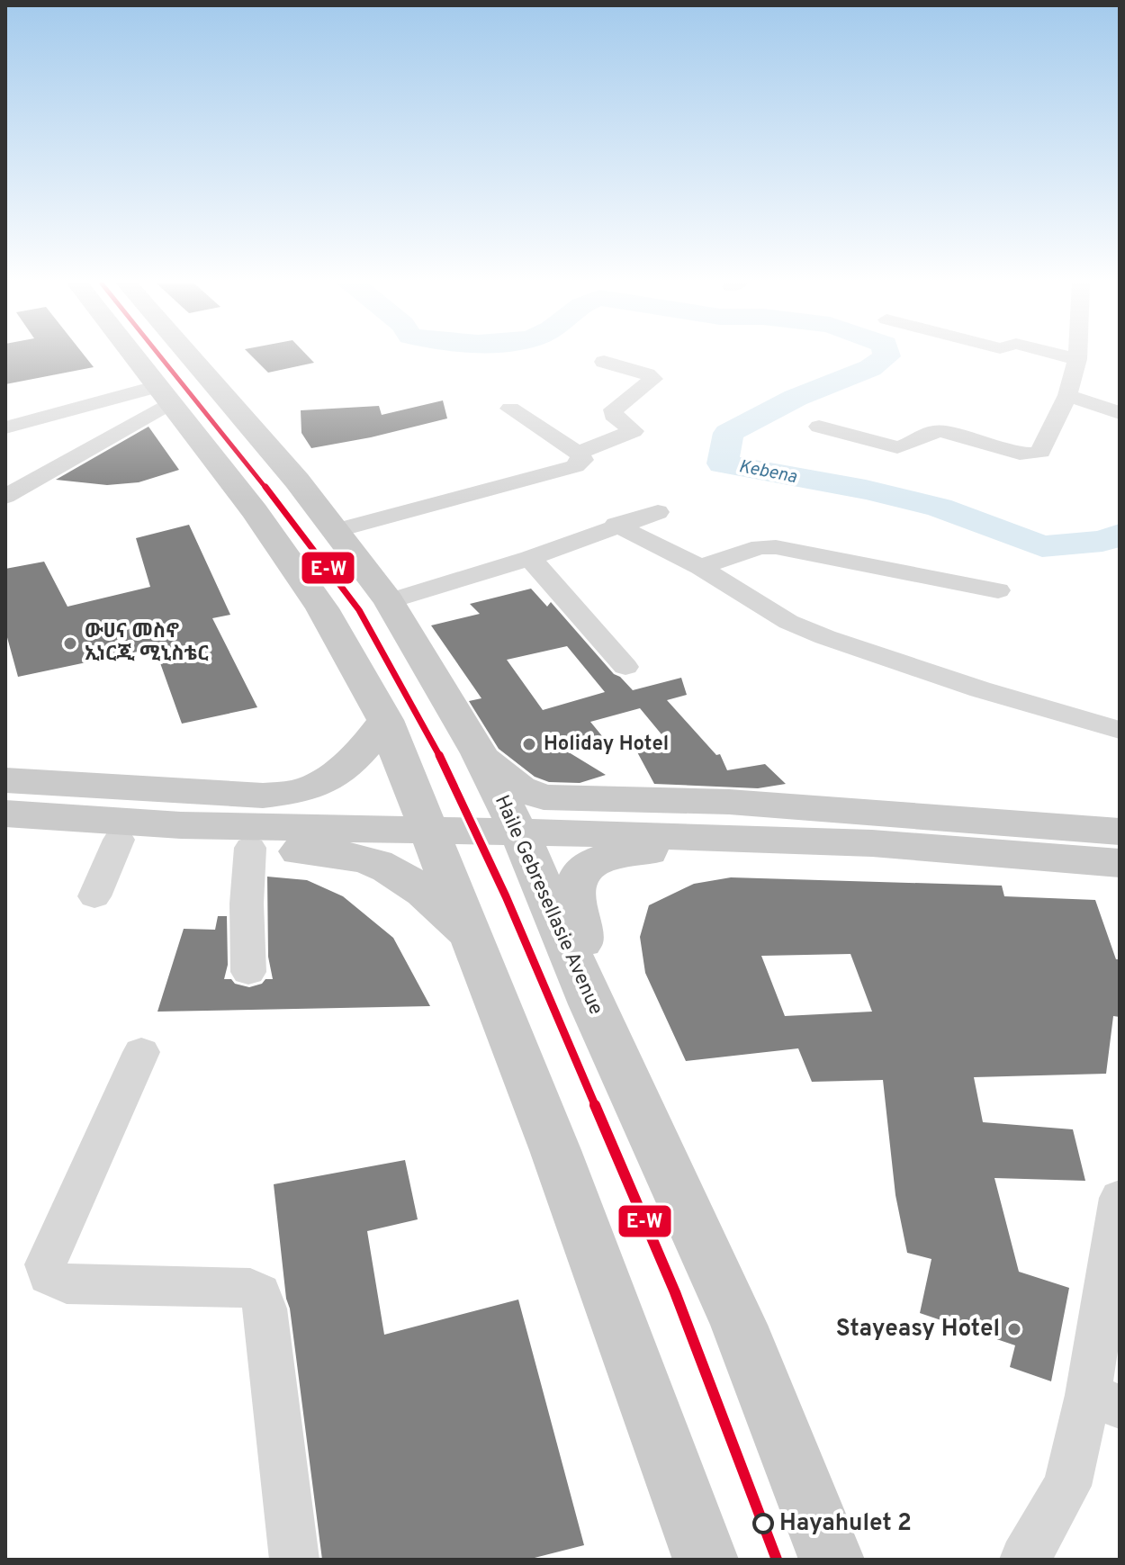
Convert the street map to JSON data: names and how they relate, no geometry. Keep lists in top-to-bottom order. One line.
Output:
{"streets":{"main road":["Haile Gebresellasie Avenue"]},"water":["Kebena"],"places":["ውሀና መስኖ ኢነርጂ ሚኒስቴር","Holiday Hotel","Stayeasy Hotel","Hayahulet 2"],"lines":["transit line E-W"]}
